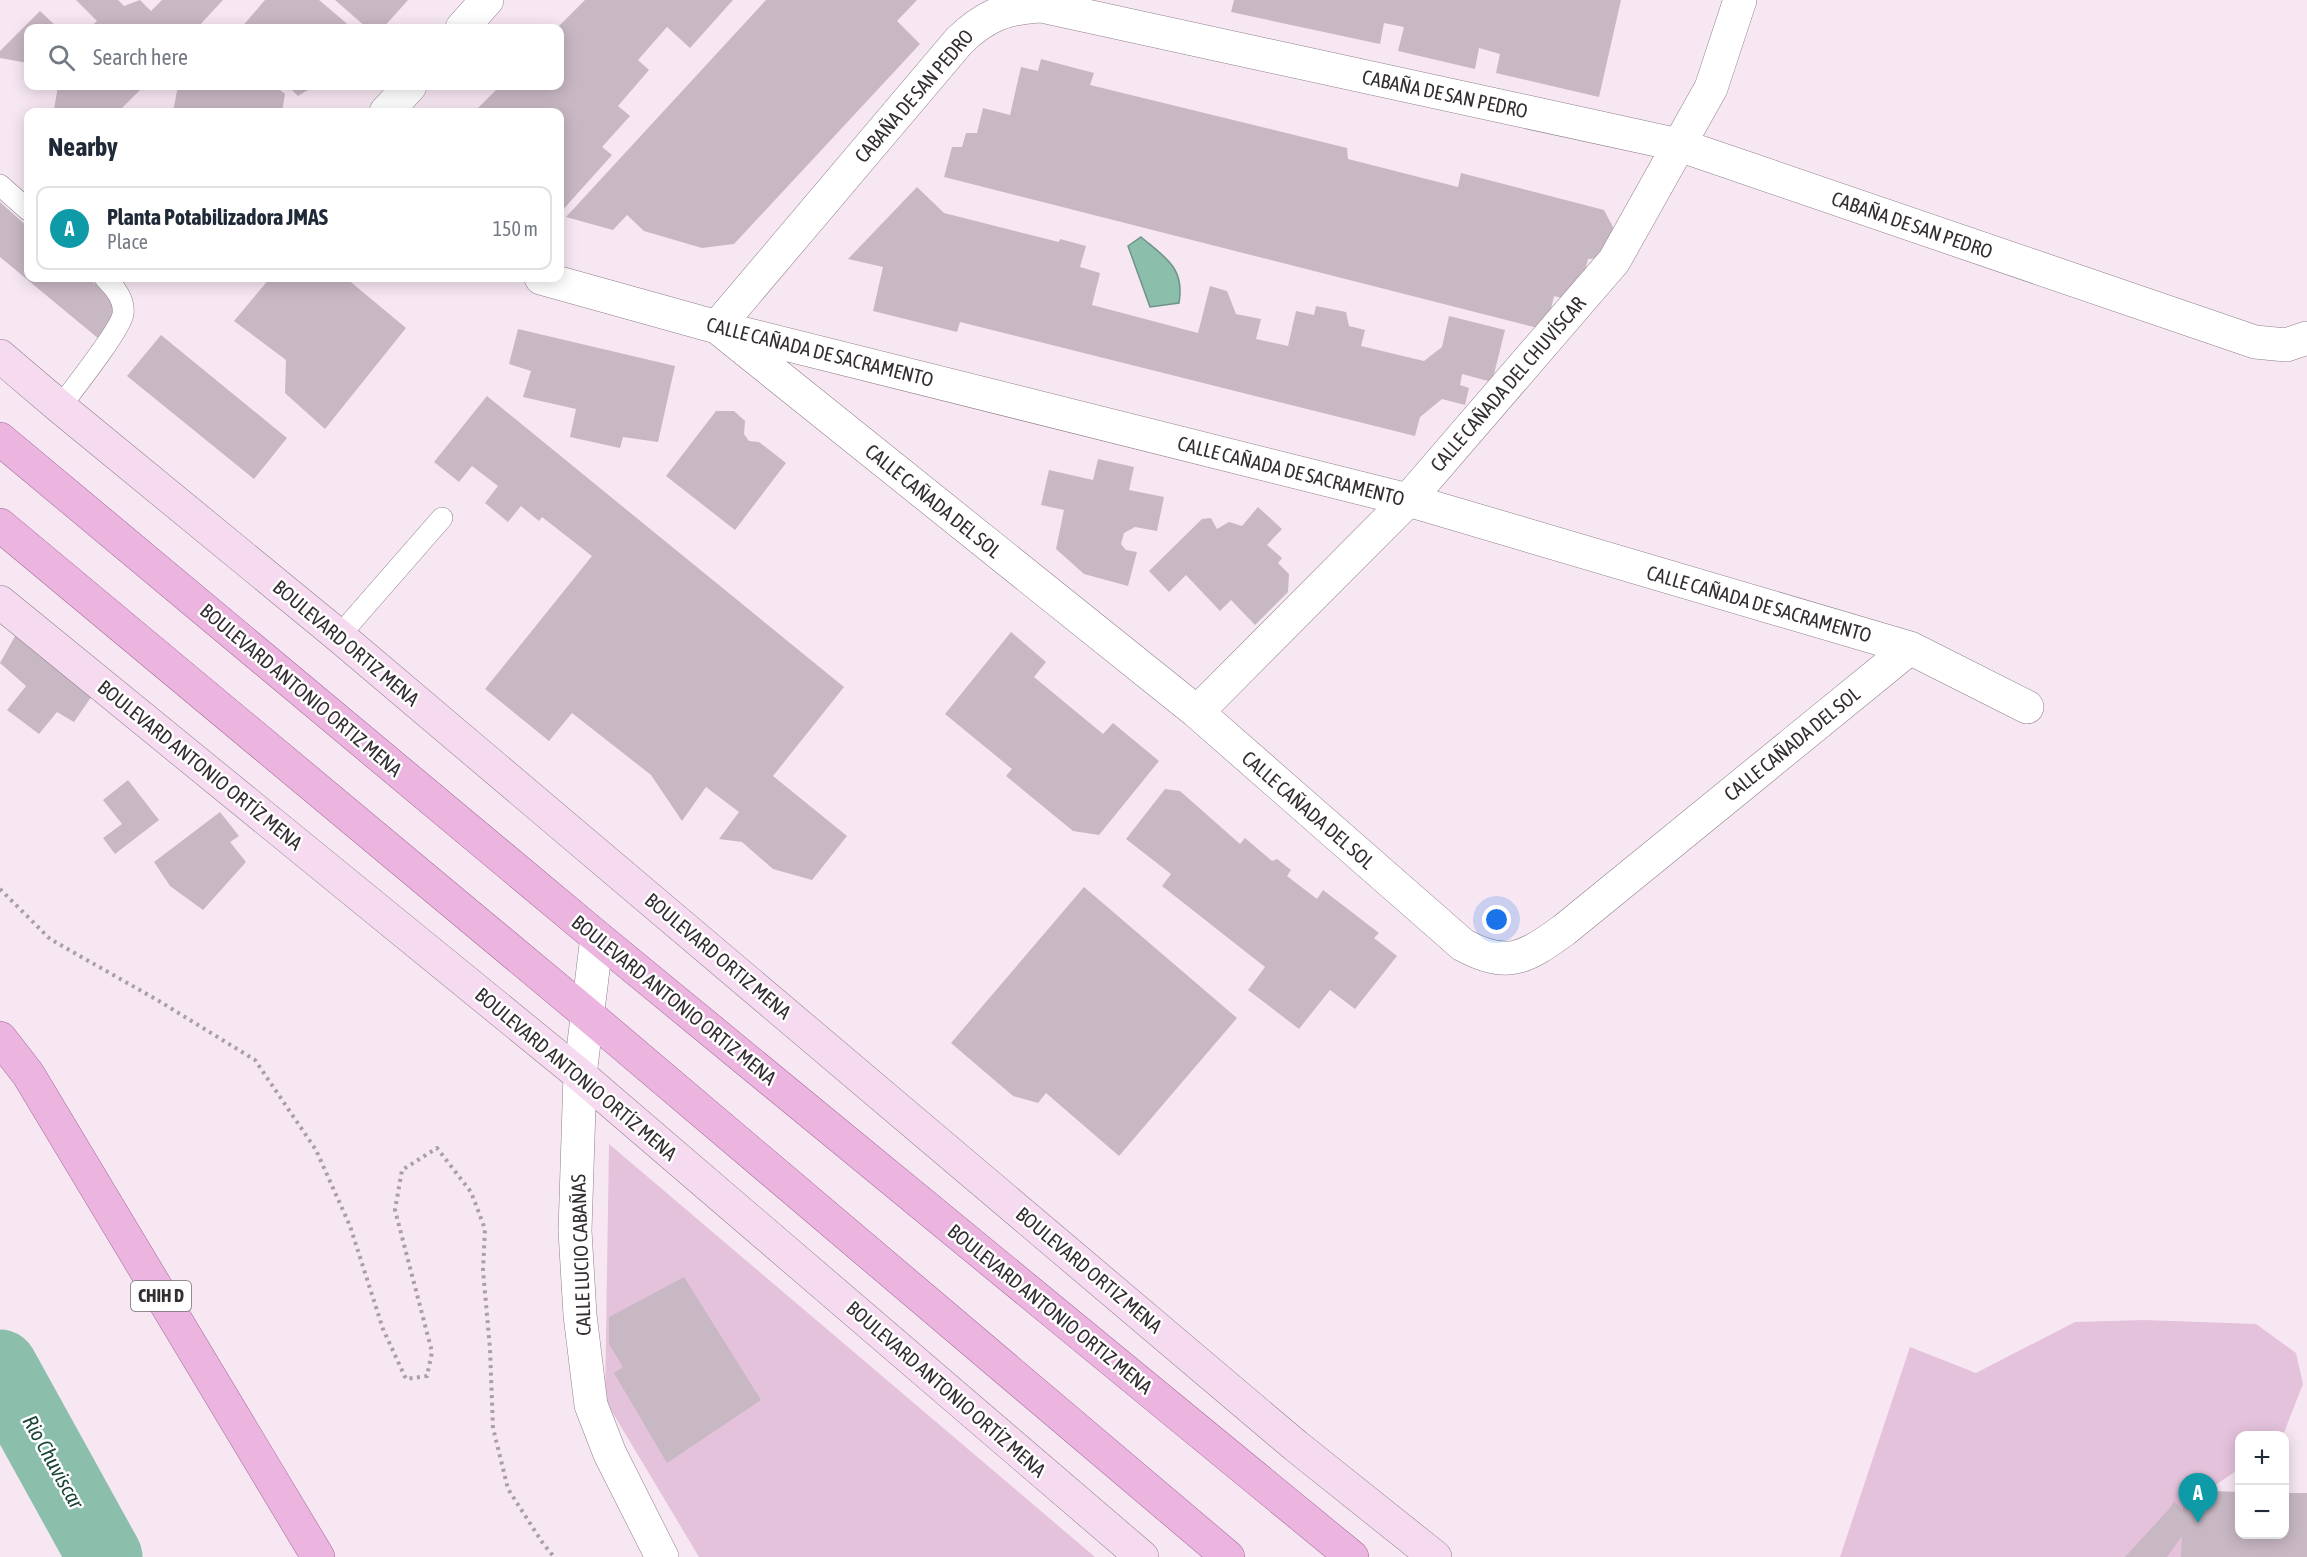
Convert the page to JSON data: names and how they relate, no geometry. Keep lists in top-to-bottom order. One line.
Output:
{"streets":{"main road":["BOULEVARD ANTONIO ORTIZ MENA","CHIH D"],"street":["CABAÑA DE SAN PEDRO","CALLE CAÑADA DE SACRAMENTO","CALLE CAÑADA DEL CHUVÍSCAR","CALLE CAÑADA DEL SOL","BOULEVARD ORTIZ MENA","BOULEVARD ANTONIO ORTÍZ MENA","CALLE LUCIO CABAÑAS"]},"crossings":[["CABAÑA DE SAN PEDRO","CALLE CAÑADA DE SACRAMENTO"],["CABAÑA DE SAN PEDRO","CALLE CAÑADA DEL CHUVÍSCAR"],["CABAÑA DE SAN PEDRO","CALLE CAÑADA DEL SOL"],["CALLE CAÑADA DE SACRAMENTO","CALLE CAÑADA DEL CHUVÍSCAR"],["CALLE CAÑADA DE SACRAMENTO","CALLE CAÑADA DEL SOL"],["CALLE CAÑADA DEL CHUVÍSCAR","CALLE CAÑADA DEL SOL"],["BOULEVARD ANTONIO ORTIZ MENA","CALLE LUCIO CABAÑAS"],["BOULEVARD ANTONIO ORTÍZ MENA","CALLE LUCIO CABAÑAS"]],"water":["Rio Chuviscar"],"page":{"search":"Search here","heading":"Nearby","list":[{"mark":"A","name":"Planta Potabilizadora JMAS","note":"Place","value":"150 m"}],"map_buttons":["+","−"],"pins":"A"}}
